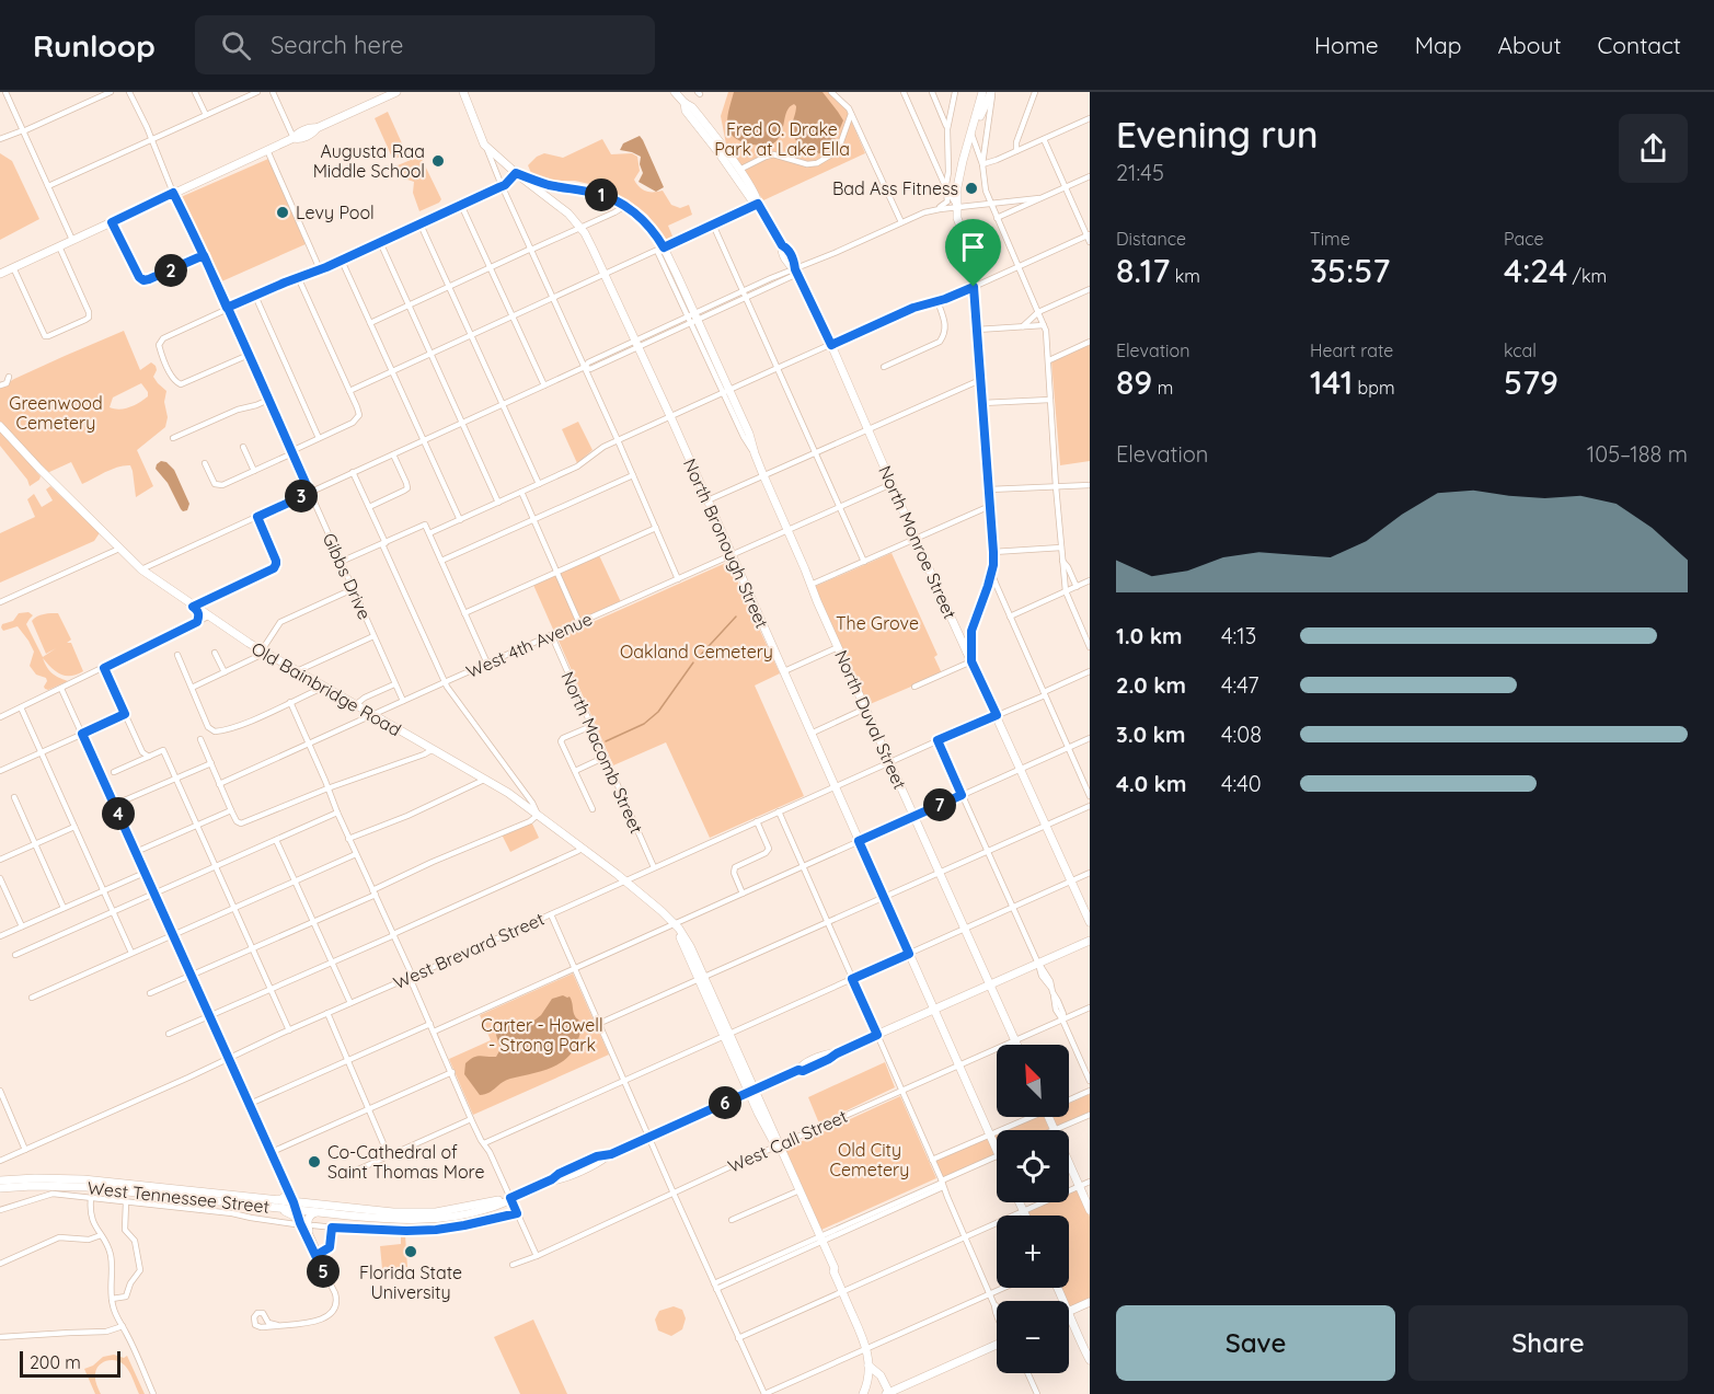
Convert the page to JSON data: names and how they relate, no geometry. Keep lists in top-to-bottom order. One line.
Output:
{"streets":{"main road":["North Monroe Street","North Bronough Street","Old Bainbridge Road","North Duval Street","West Tennessee Street"],"street":["Gibbs Drive","West 4th Avenue","North Macomb Street","West Brevard Street","West Call Street"]},"crossings":[["North Monroe Street","West 4th Avenue"],["North Monroe Street","West Brevard Street"],["North Bronough Street","West 4th Avenue"],["North Bronough Street","North Duval Street"],["North Bronough Street","West Brevard Street"],["North Bronough Street","West Call Street"],["North Bronough Street","West Tennessee Street"],["Gibbs Drive","West 4th Avenue"],["West 4th Avenue","Old Bainbridge Road"],["West 4th Avenue","North Duval Street"],["West 4th Avenue","North Macomb Street"],["Old Bainbridge Road","West Brevard Street"],["North Duval Street","West Brevard Street"],["North Duval Street","West Call Street"],["North Duval Street","West Tennessee Street"],["North Macomb Street","West Brevard Street"]],"parks":["Fred O. Drake Park at Lake Ella","Greenwood Cemetery","The Grove","Oakland Cemetery","Carter - Howell - Strong Park","Old City Cemetery"],"places":["Augusta Raa Middle School","Bad Ass Fitness","Levy Pool","Co-Cathedral of Saint Thomas More","Florida State University"],"scale_bar":"200 m","north":"top left","page":{"header":"Runloop","search":"Search here","nav":["Home","Map","About","Contact"],"heading":["Evening run","21:45"],"pins":["1","2","3","7","4","6","5"],"stats":[["Distance","8.17 km"],["Time","35:57"],["Pace","4:24 /km"],["Elevation","89 m"],["Heart rate","141 bpm"],["kcal","579"]],"chart":["Elevation","105–188 m"],"list":[{"name":"1.0 km","note":"4:13"},{"name":"2.0 km","note":"4:47"},{"name":"3.0 km","note":"4:08"},{"name":"4.0 km","note":"4:40"}],"map_buttons":["+","−"],"buttons":["Save","Share"],"scale":"200 m"}}
